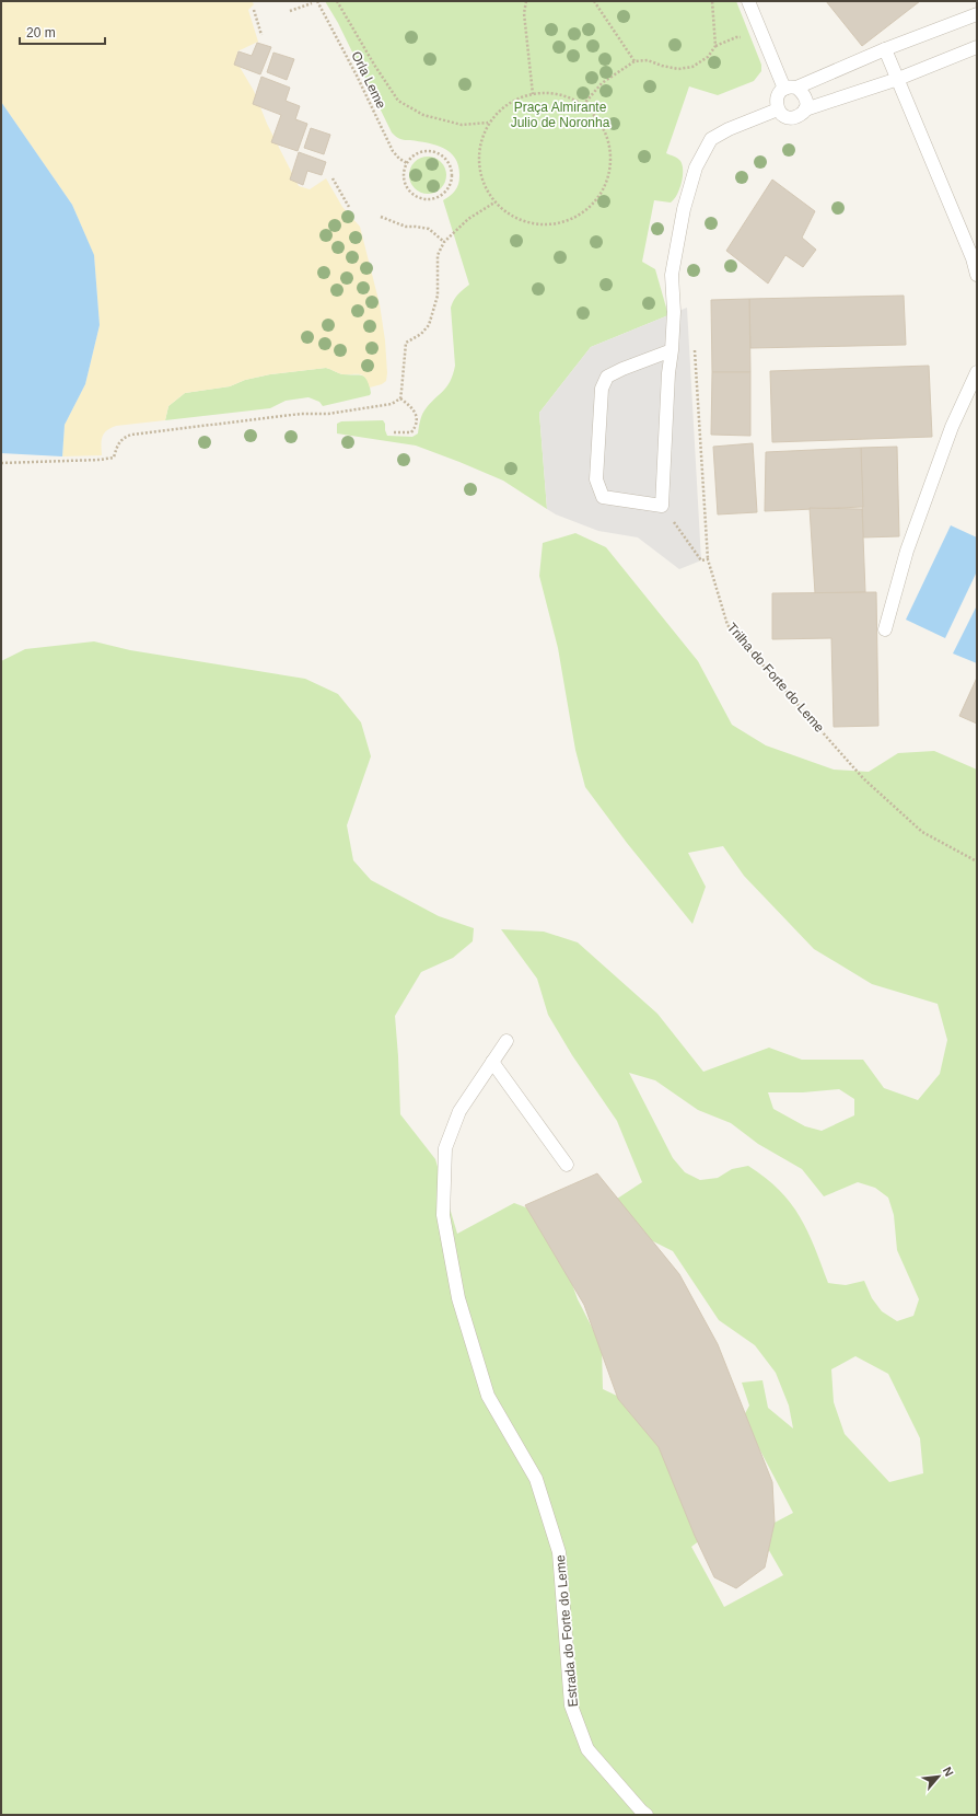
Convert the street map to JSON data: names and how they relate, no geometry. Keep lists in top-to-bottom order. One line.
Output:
{"streets":{"lane":["Estrada do Forte do Leme"],"path":["Orla Leme","Trilha do Forte do Leme"]},"parks":["Praça Almirante Julio de Noronha"],"scale_bar":"20 m","north":"top right"}
